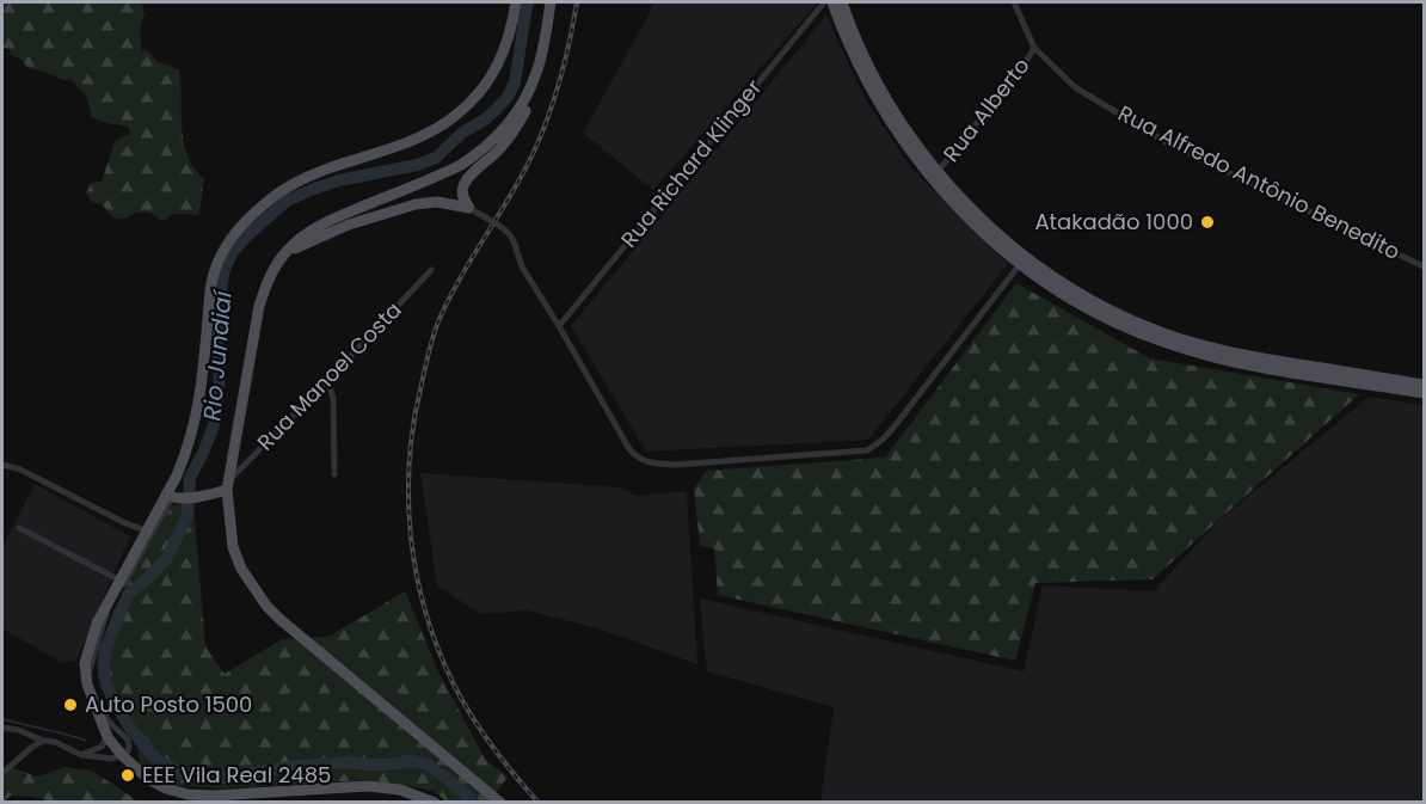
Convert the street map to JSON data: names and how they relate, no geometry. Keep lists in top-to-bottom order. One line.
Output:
{"streets":{"street":["Rua Alberto","Rua Richard Klinger","Rua Alfredo Antônio Benedito","Rua Manoel Costa"]},"crossings":[["Rua Alberto","Rua Alfredo Antônio Benedito"]],"water":["Rio Jundiaí"],"places":["Atakadão 1000","Auto Posto 1500","EEE Vila Real 2485"]}
